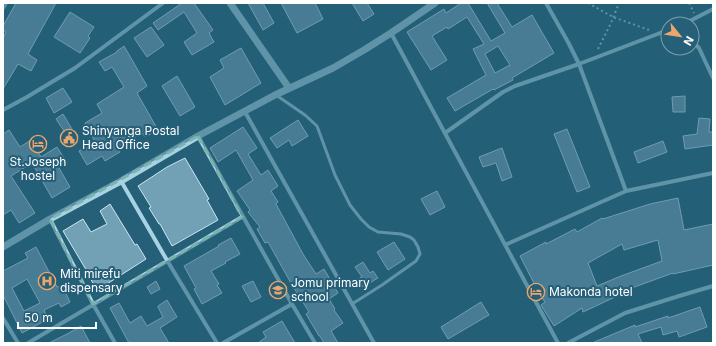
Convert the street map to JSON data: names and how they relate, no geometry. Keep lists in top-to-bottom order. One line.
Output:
{"places":{"public building":["Shinyanga Postal Head Office"],"hotel":["St.Joseph hostel","Makonda hotel"],"hospital":["Miti mirefu dispensary"],"school or university":["Jomu primary school"]},"scale_bar":"50 m","north":"bottom right"}
